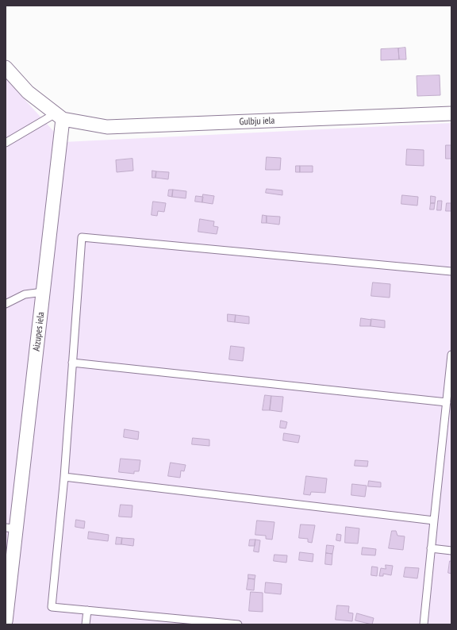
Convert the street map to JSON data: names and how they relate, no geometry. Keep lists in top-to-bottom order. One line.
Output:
{"streets":{"street":["Gulbju iela","Aizupes iela"]},"crossings":[["Gulbju iela","Aizupes iela"]]}
